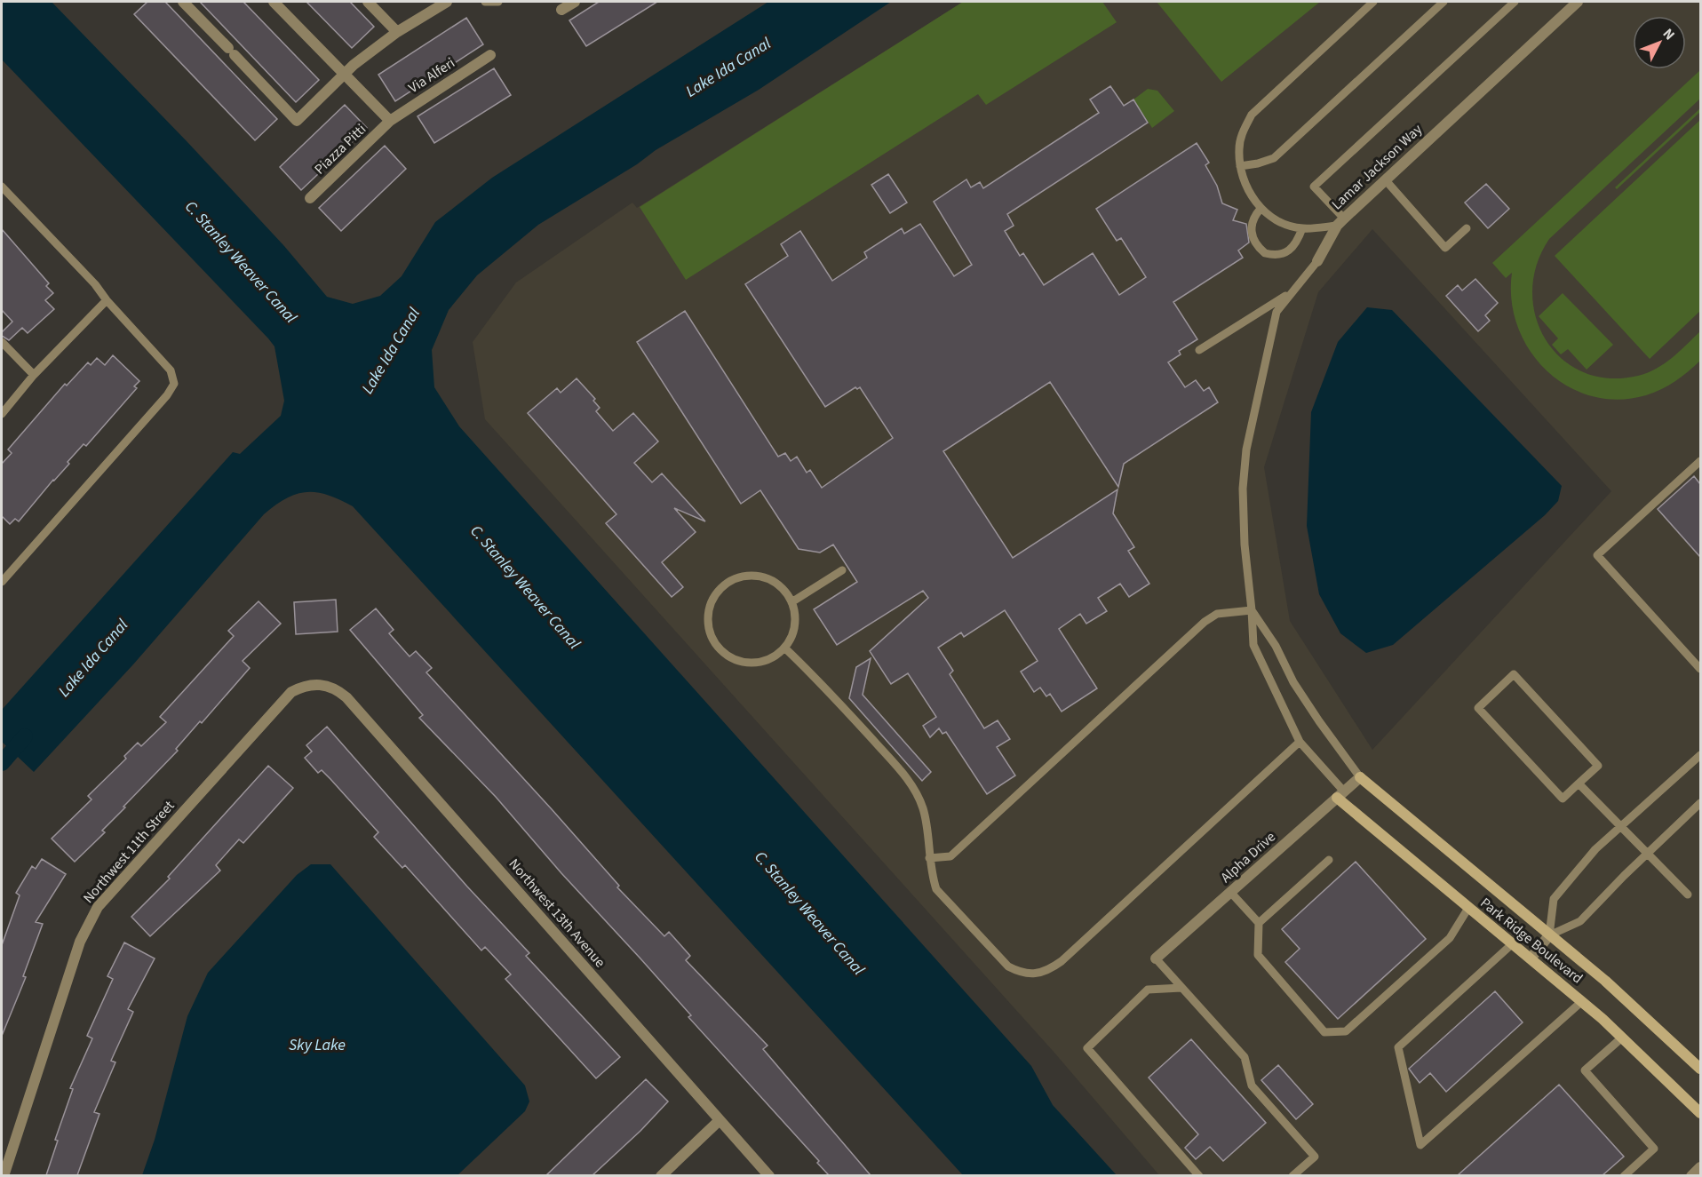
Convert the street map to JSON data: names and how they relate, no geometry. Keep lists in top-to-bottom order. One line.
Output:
{"streets":{"street":["Via Alferi","Piazza Pitti","Lamar Jackson Way","Northwest 11th Street","Alpha Drive","Northwest 13th Avenue","Park Ridge Boulevard"]},"crossings":[["Via Alferi","Piazza Pitti"],["Northwest 11th Street","Northwest 13th Avenue"],["Alpha Drive","Park Ridge Boulevard"]],"water":["Lake Ida Canal","C. Stanley Weaver Canal","Sky Lake"],"north":"top right"}
